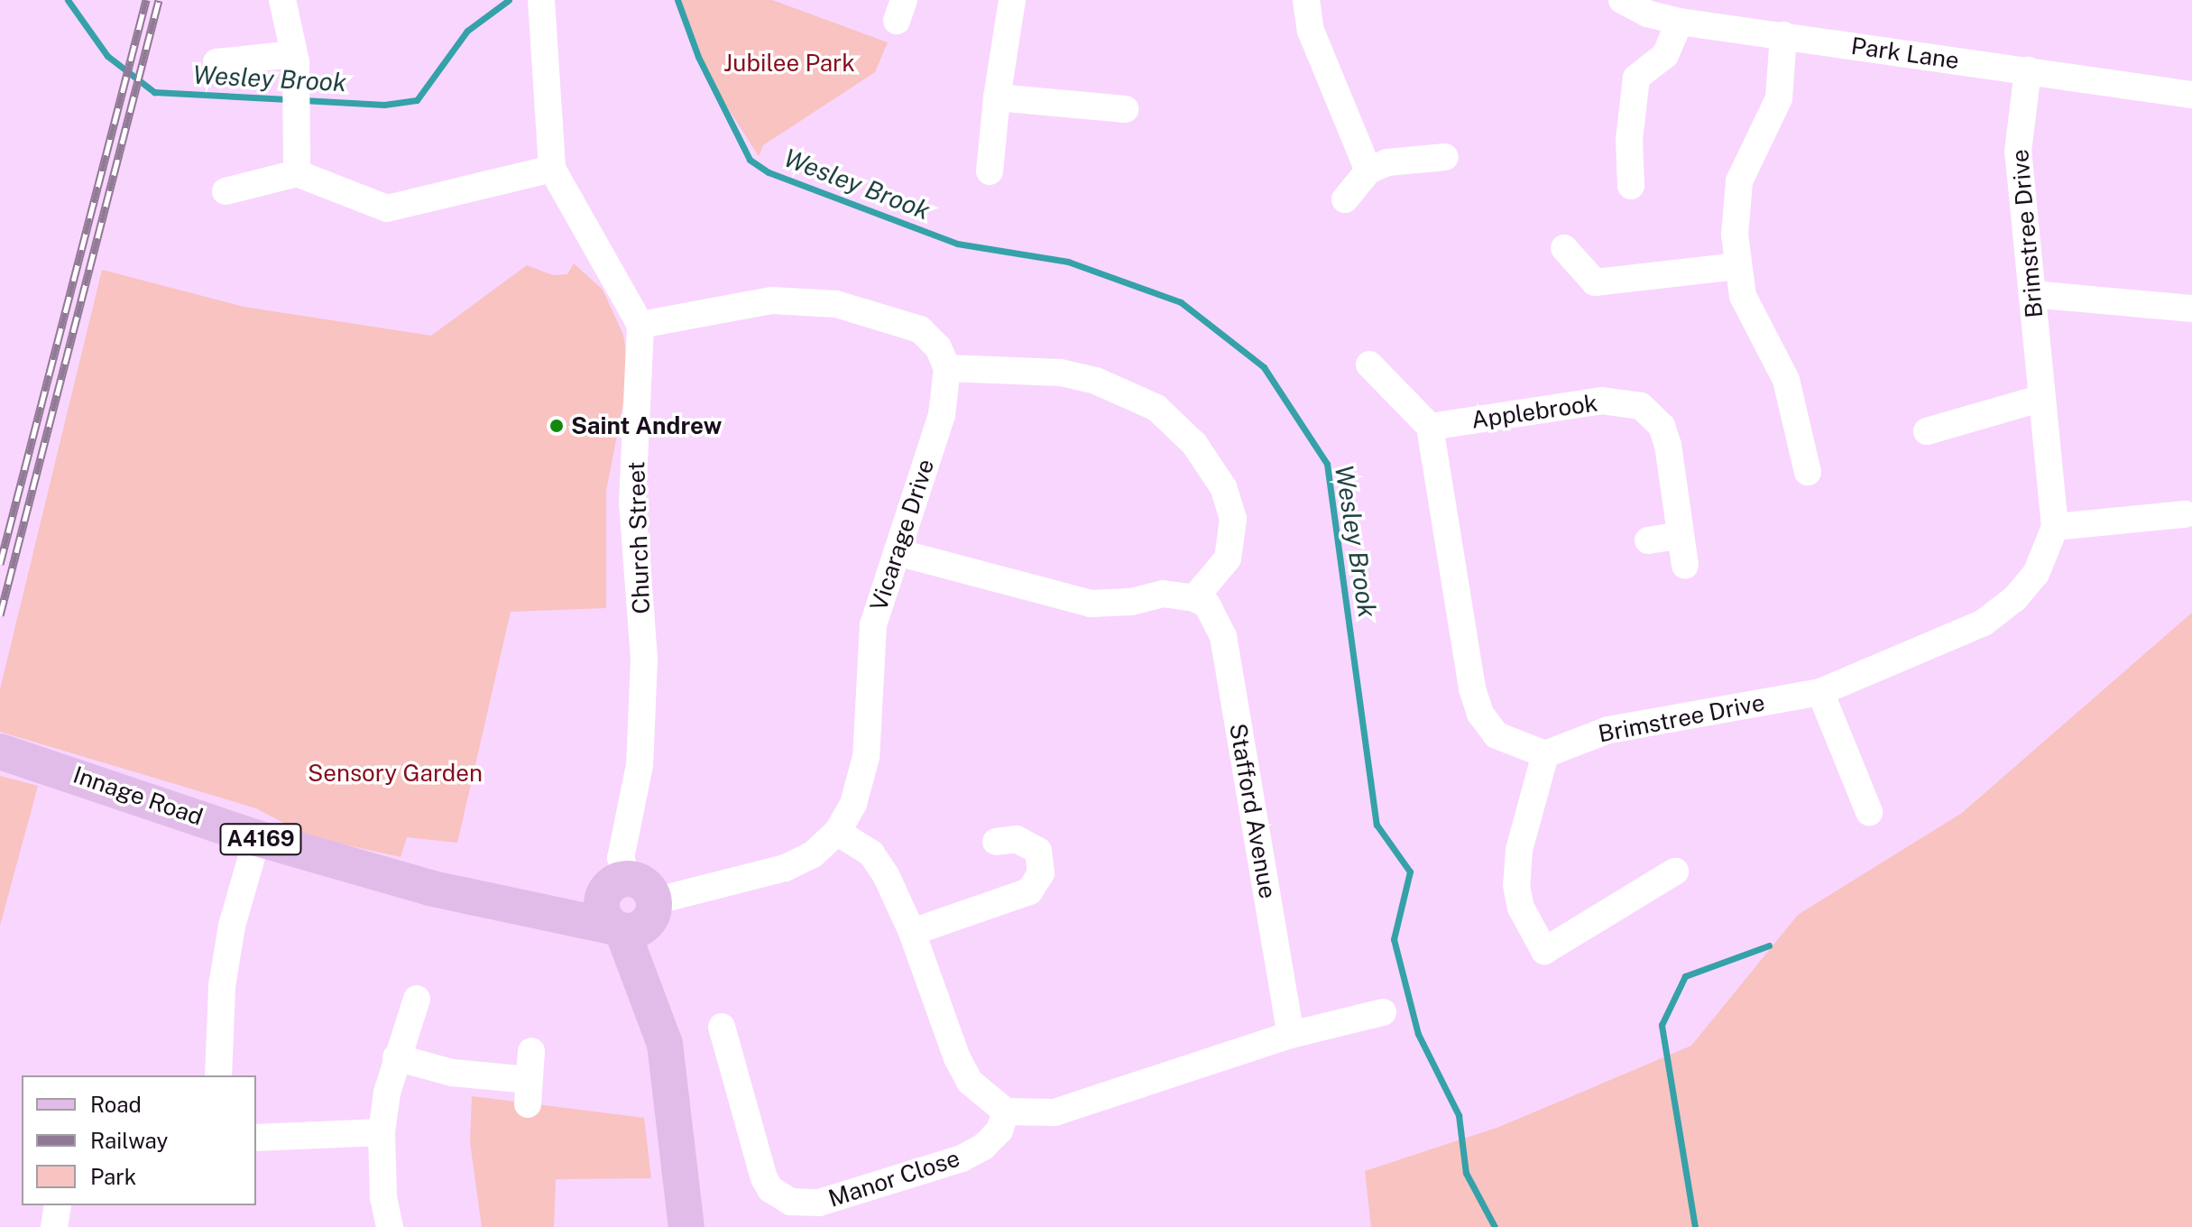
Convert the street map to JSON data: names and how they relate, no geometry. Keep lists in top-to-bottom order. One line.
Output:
{"streets":{"main road":["Innage Road","A4169"],"street":["Park Lane","Brimstree Drive","Applebrook","Vicarage Drive","Church Street","Stafford Avenue","Manor Close"]},"crossings":[["Park Lane","Brimstree Drive"],["Vicarage Drive","Church Street"],["Vicarage Drive","Innage Road"],["Church Street","Innage Road"]],"water":["Wesley Brook"],"parks":["Jubilee Park","Sensory Garden"],"places":["Saint Andrew"],"legend":["Road","Railway","Park"]}
